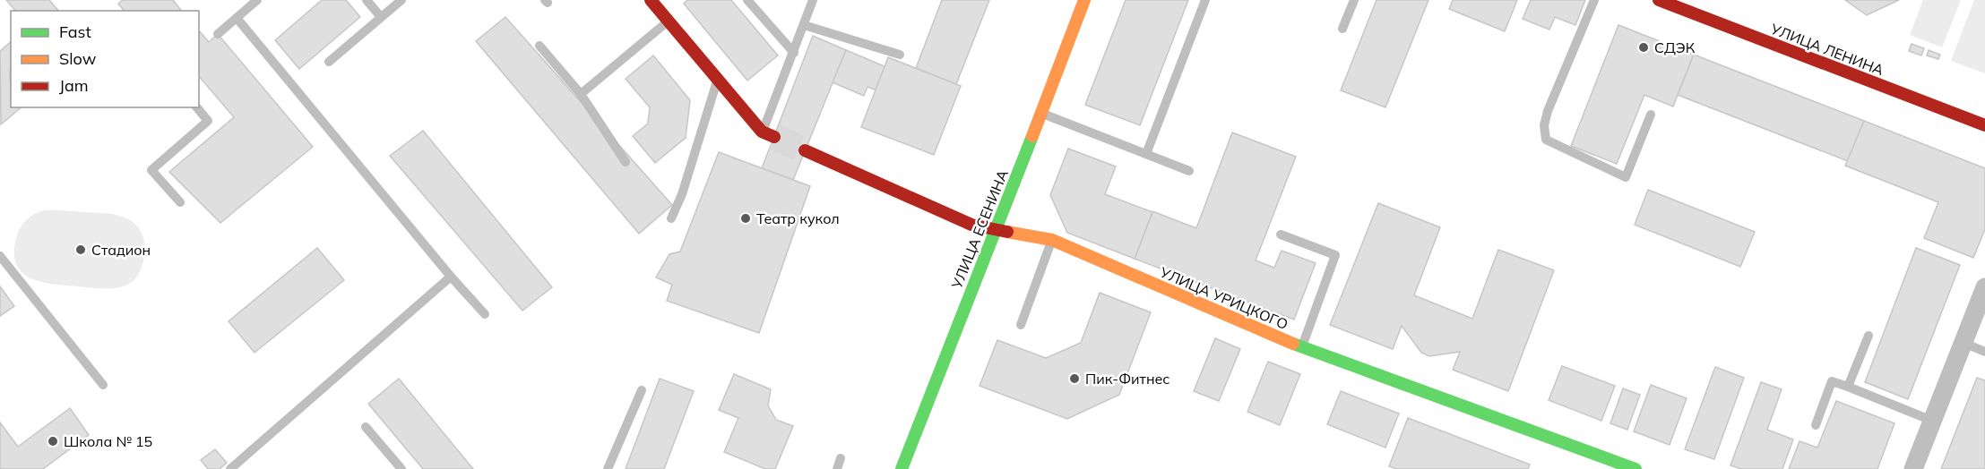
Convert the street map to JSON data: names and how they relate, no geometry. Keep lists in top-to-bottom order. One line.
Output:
{"streets":{"street":["УЛИЦА ЛЕНИНА","УЛИЦА ЕСЕНИНА","УЛИЦА УРИЦКОГО"]},"crossings":[["УЛИЦА ЕСЕНИНА","УЛИЦА УРИЦКОГО"]],"places":["СДЭК","Театр кукол","Стадион","Пик-Фитнес","Школа № 15"],"legend":["Fast","Slow","Jam"]}
